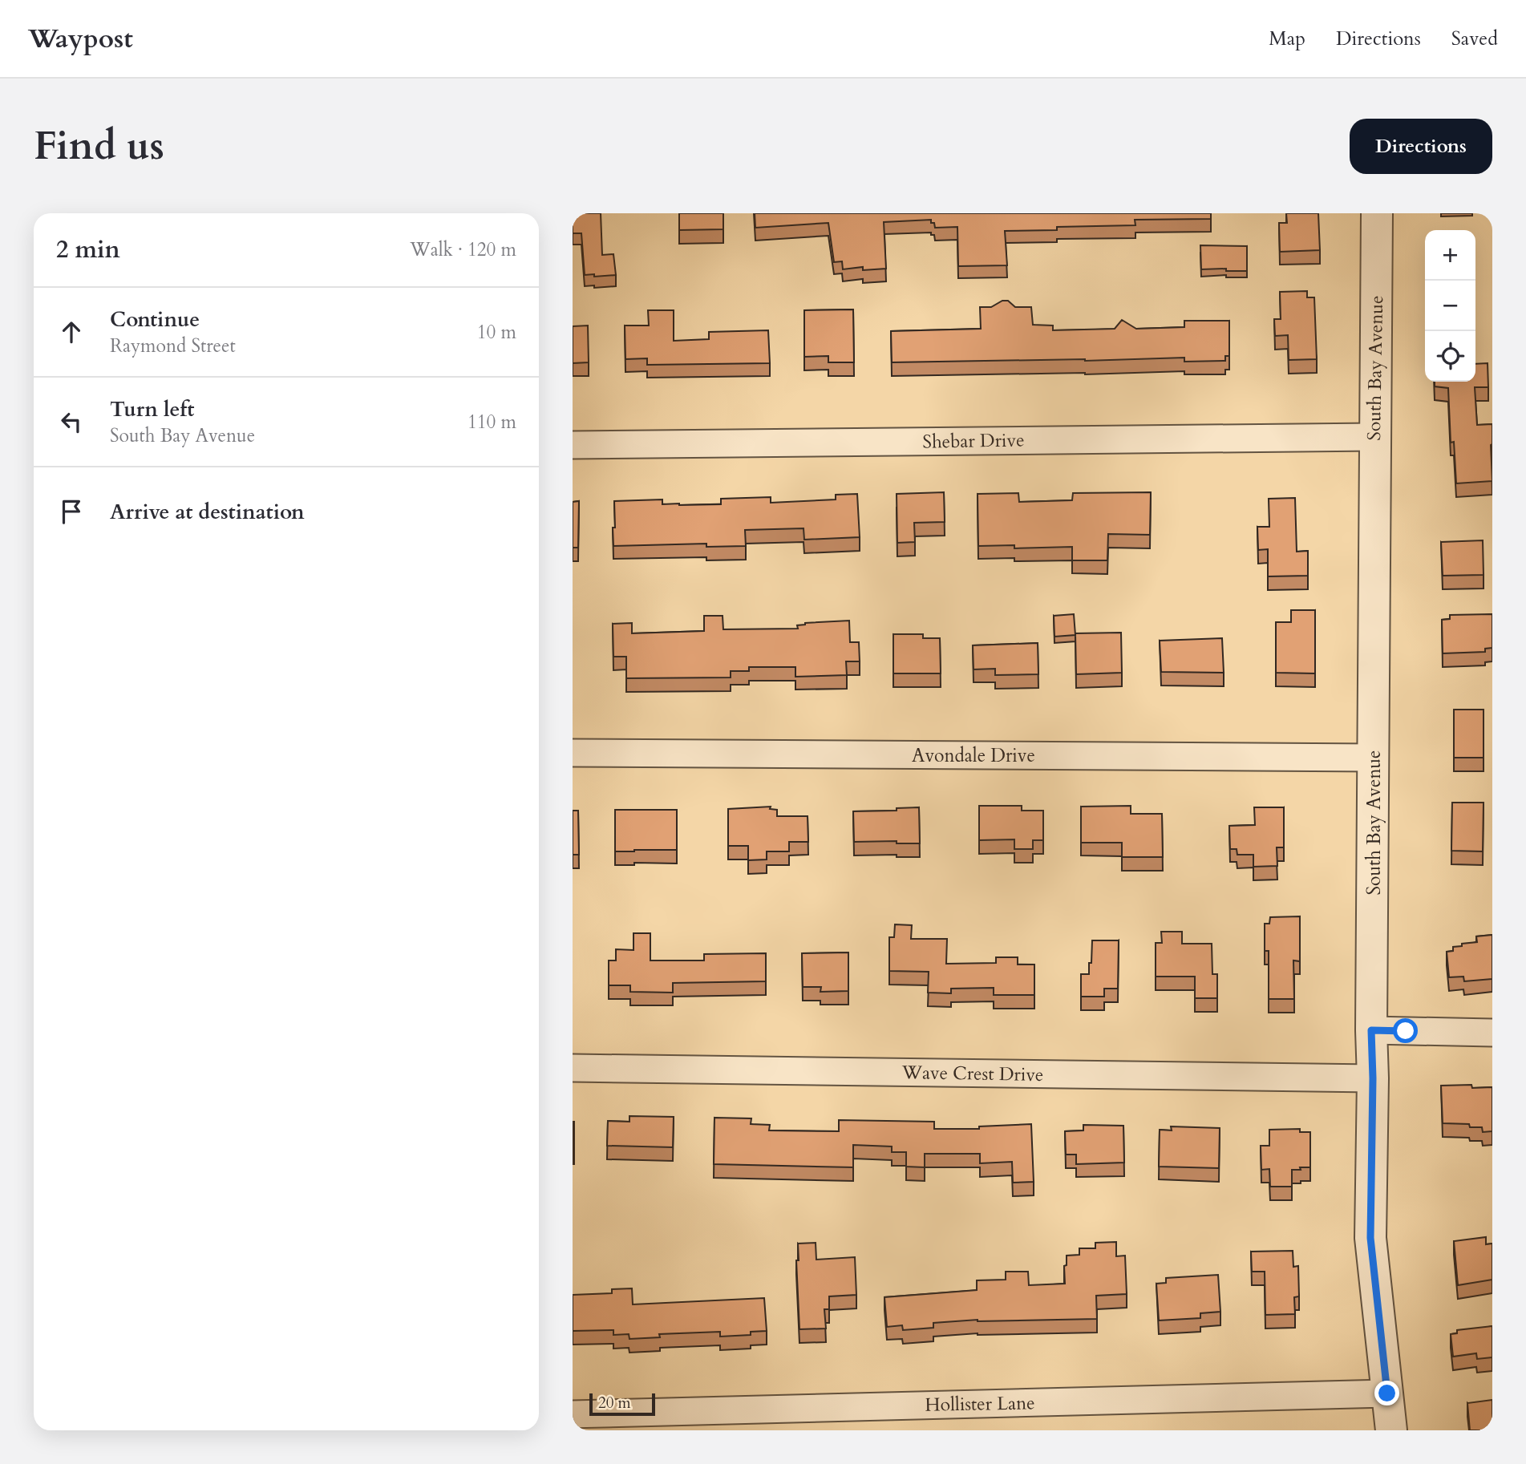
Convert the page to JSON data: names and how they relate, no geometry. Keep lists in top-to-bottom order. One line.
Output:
{"streets":{"street":["South Bay Avenue","Shebar Drive","Avondale Drive","Wave Crest Drive","Hollister Lane"]},"crossings":[["South Bay Avenue","Shebar Drive"],["South Bay Avenue","Avondale Drive"],["South Bay Avenue","Wave Crest Drive"],["South Bay Avenue","Hollister Lane"]],"scale_bar":"20 m","page":{"header":"Waypost","nav":["Map","Directions","Saved"],"buttons":"Directions","title":"Find us","heading":["2 min","Walk · 120 m"],"map_buttons":["+","−"],"list":[["Continue","Raymond Street","10 m"],["Turn left","South Bay Avenue","110 m"],"Arrive at destination"],"scale":"20 m"}}
